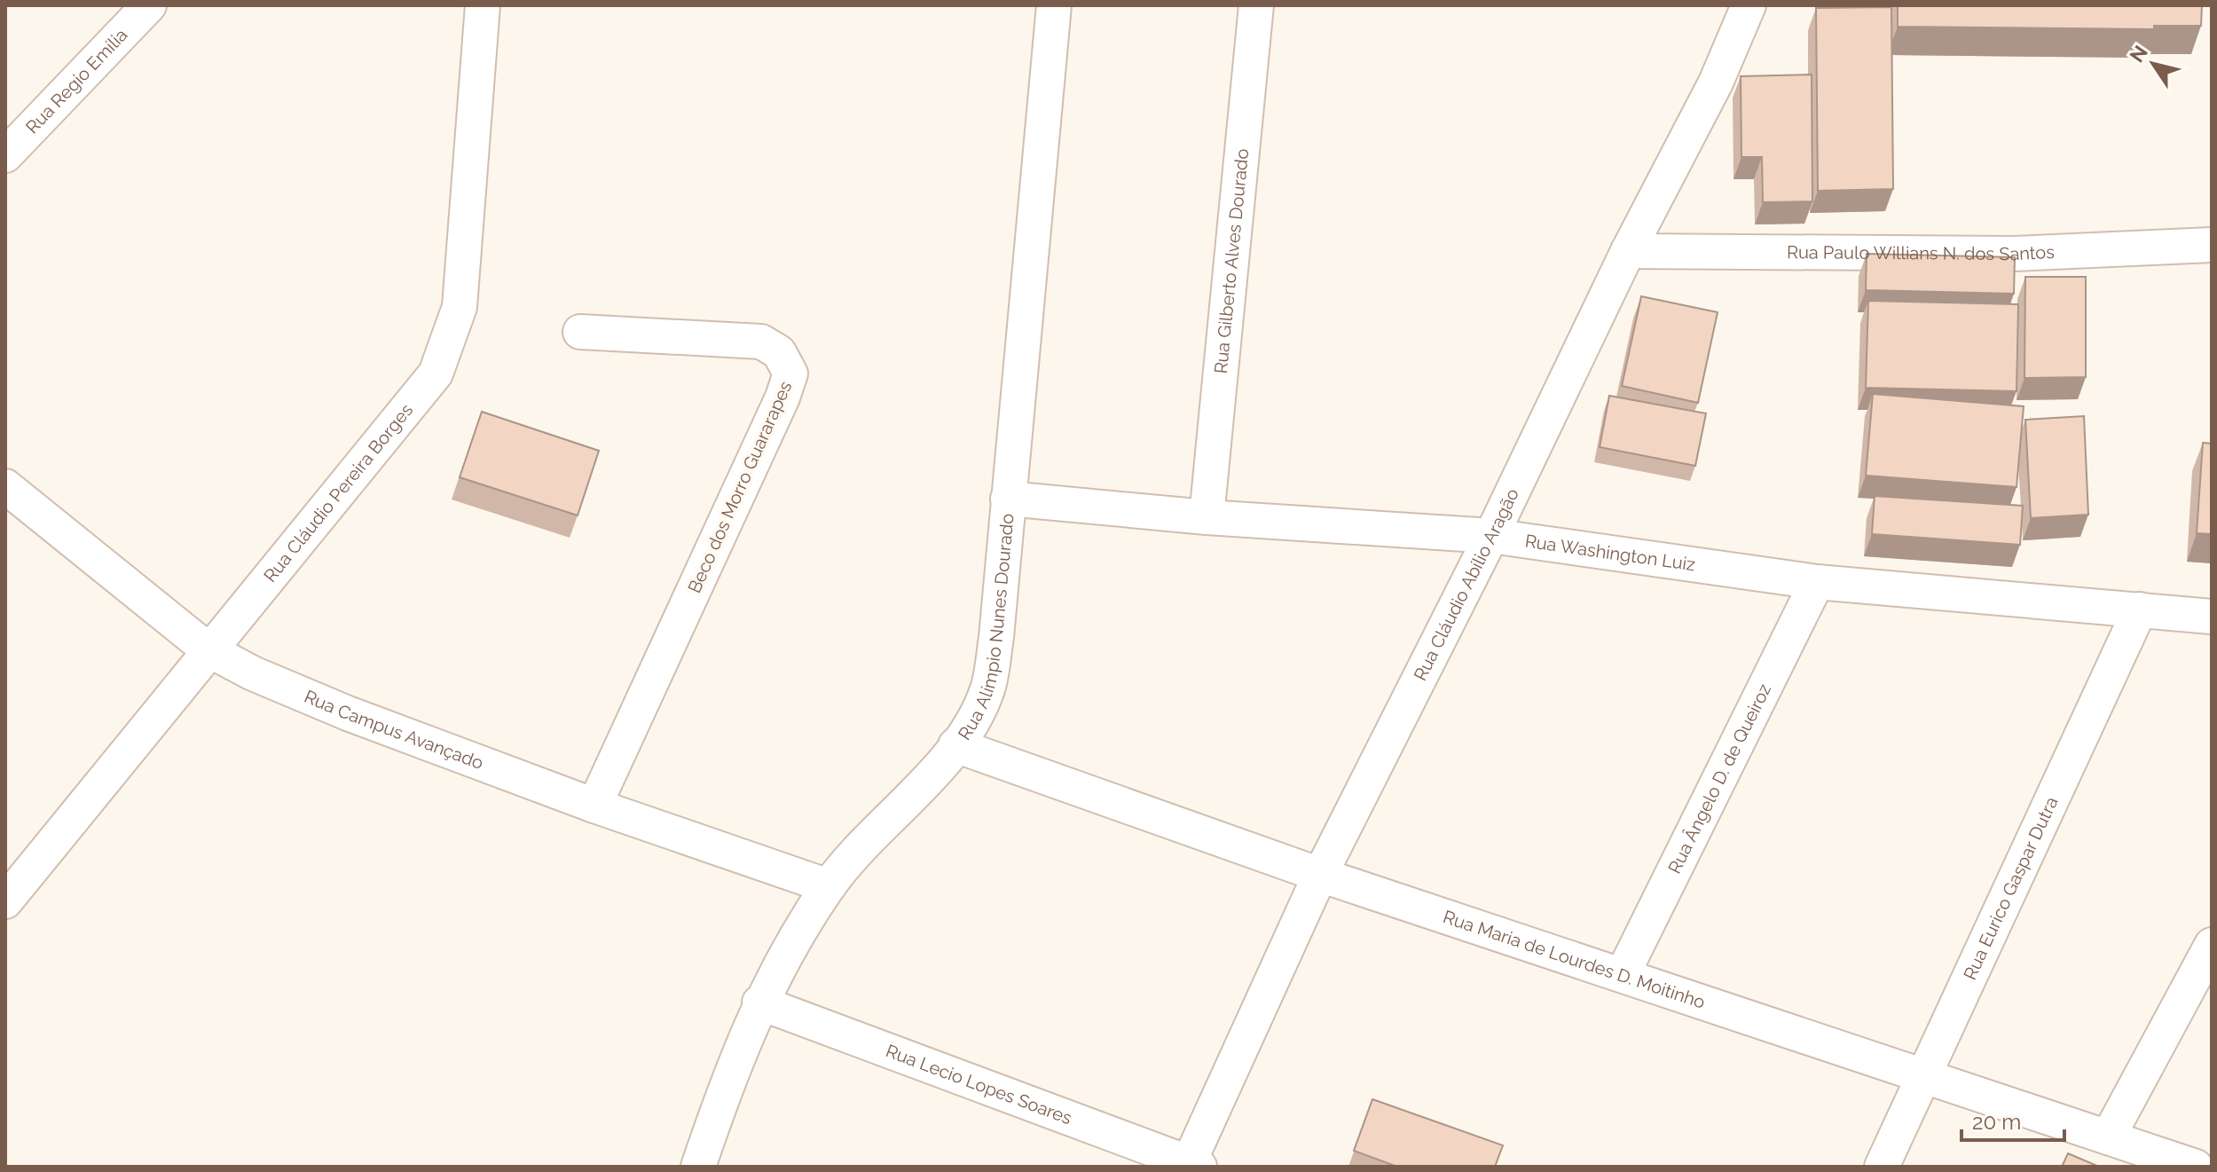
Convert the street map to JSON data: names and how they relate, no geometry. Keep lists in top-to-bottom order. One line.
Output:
{"streets":{"street":["Rua Regio Emília","Rua Paulo Willians N. dos Santos","Rua Gilberto Alves Dourado","Beco dos Morro Guararapes","Rua Cláudio Pereira Borges","Rua Washington Luiz","Rua Cláudio Abílio Aragão","Rua Alímpio Nunes Dourado","Rua Campus Avançado","Rua Ângelo D. de Queiroz","Rua Eurico Gaspar Dutra","Rua Maria de Lourdes D. Moitinho","Rua Lecio Lopes Soares"]},"crossings":[["Rua Paulo Willians N. dos Santos","Rua Cláudio Abílio Aragão"],["Rua Gilberto Alves Dourado","Rua Washington Luiz"],["Beco dos Morro Guararapes","Rua Campus Avançado"],["Rua Cláudio Pereira Borges","Rua Campus Avançado"],["Rua Washington Luiz","Rua Cláudio Abílio Aragão"],["Rua Washington Luiz","Rua Alímpio Nunes Dourado"],["Rua Washington Luiz","Rua Ângelo D. de Queiroz"],["Rua Washington Luiz","Rua Eurico Gaspar Dutra"],["Rua Cláudio Abílio Aragão","Rua Maria de Lourdes D. Moitinho"],["Rua Cláudio Abílio Aragão","Rua Lecio Lopes Soares"],["Rua Alímpio Nunes Dourado","Rua Campus Avançado"],["Rua Alímpio Nunes Dourado","Rua Maria de Lourdes D. Moitinho"],["Rua Alímpio Nunes Dourado","Rua Lecio Lopes Soares"],["Rua Ângelo D. de Queiroz","Rua Maria de Lourdes D. Moitinho"],["Rua Eurico Gaspar Dutra","Rua Maria de Lourdes D. Moitinho"]],"scale_bar":"20 m","north":"top left"}
